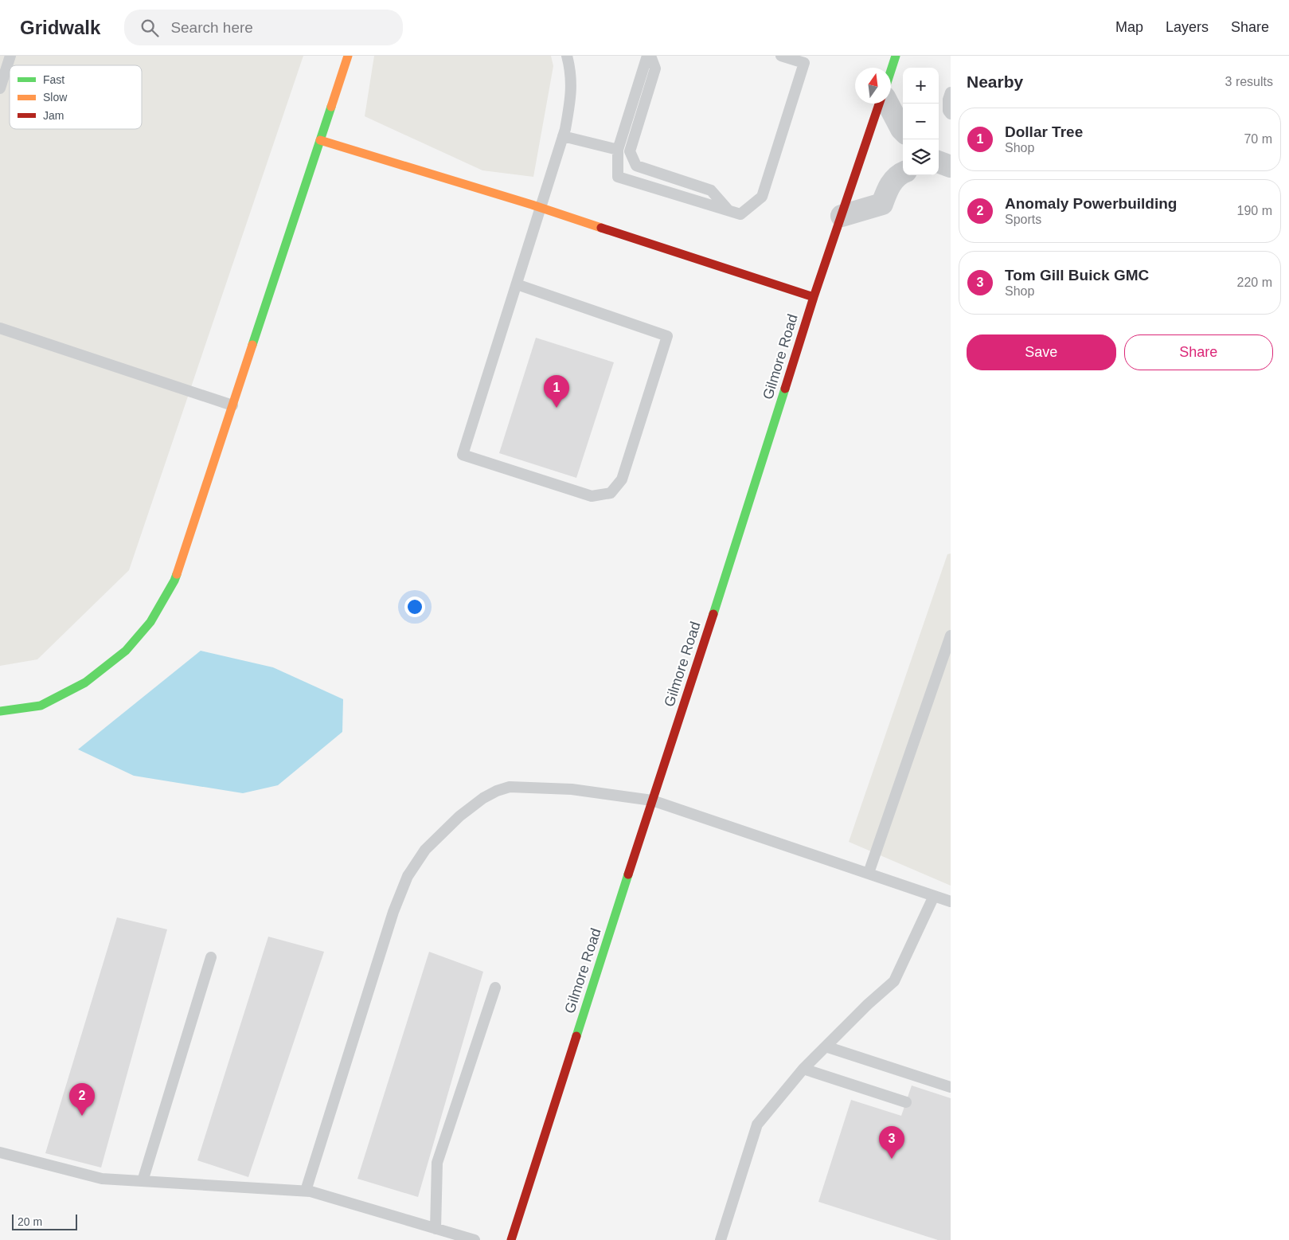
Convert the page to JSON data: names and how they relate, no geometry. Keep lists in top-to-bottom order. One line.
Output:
{"streets":{"street":["Gilmore Road"]},"legend":["Fast","Slow","Jam"],"scale_bar":"20 m","north":"top","page":{"header":"Gridwalk","search":"Search here","nav":["Map","Layers","Share"],"heading":["Nearby","3 results"],"map_buttons":["+","−"],"list":[{"mark":"1","name":"Dollar Tree","note":"Shop","value":"70 m"},{"mark":"2","name":"Anomaly Powerbuilding","note":"Sports","value":"190 m"},{"mark":"3","name":"Tom Gill Buick GMC","note":"Shop","value":"220 m"}],"buttons":["Save","Share"],"pins":["1","2","3"],"scale":"20 m"}}
